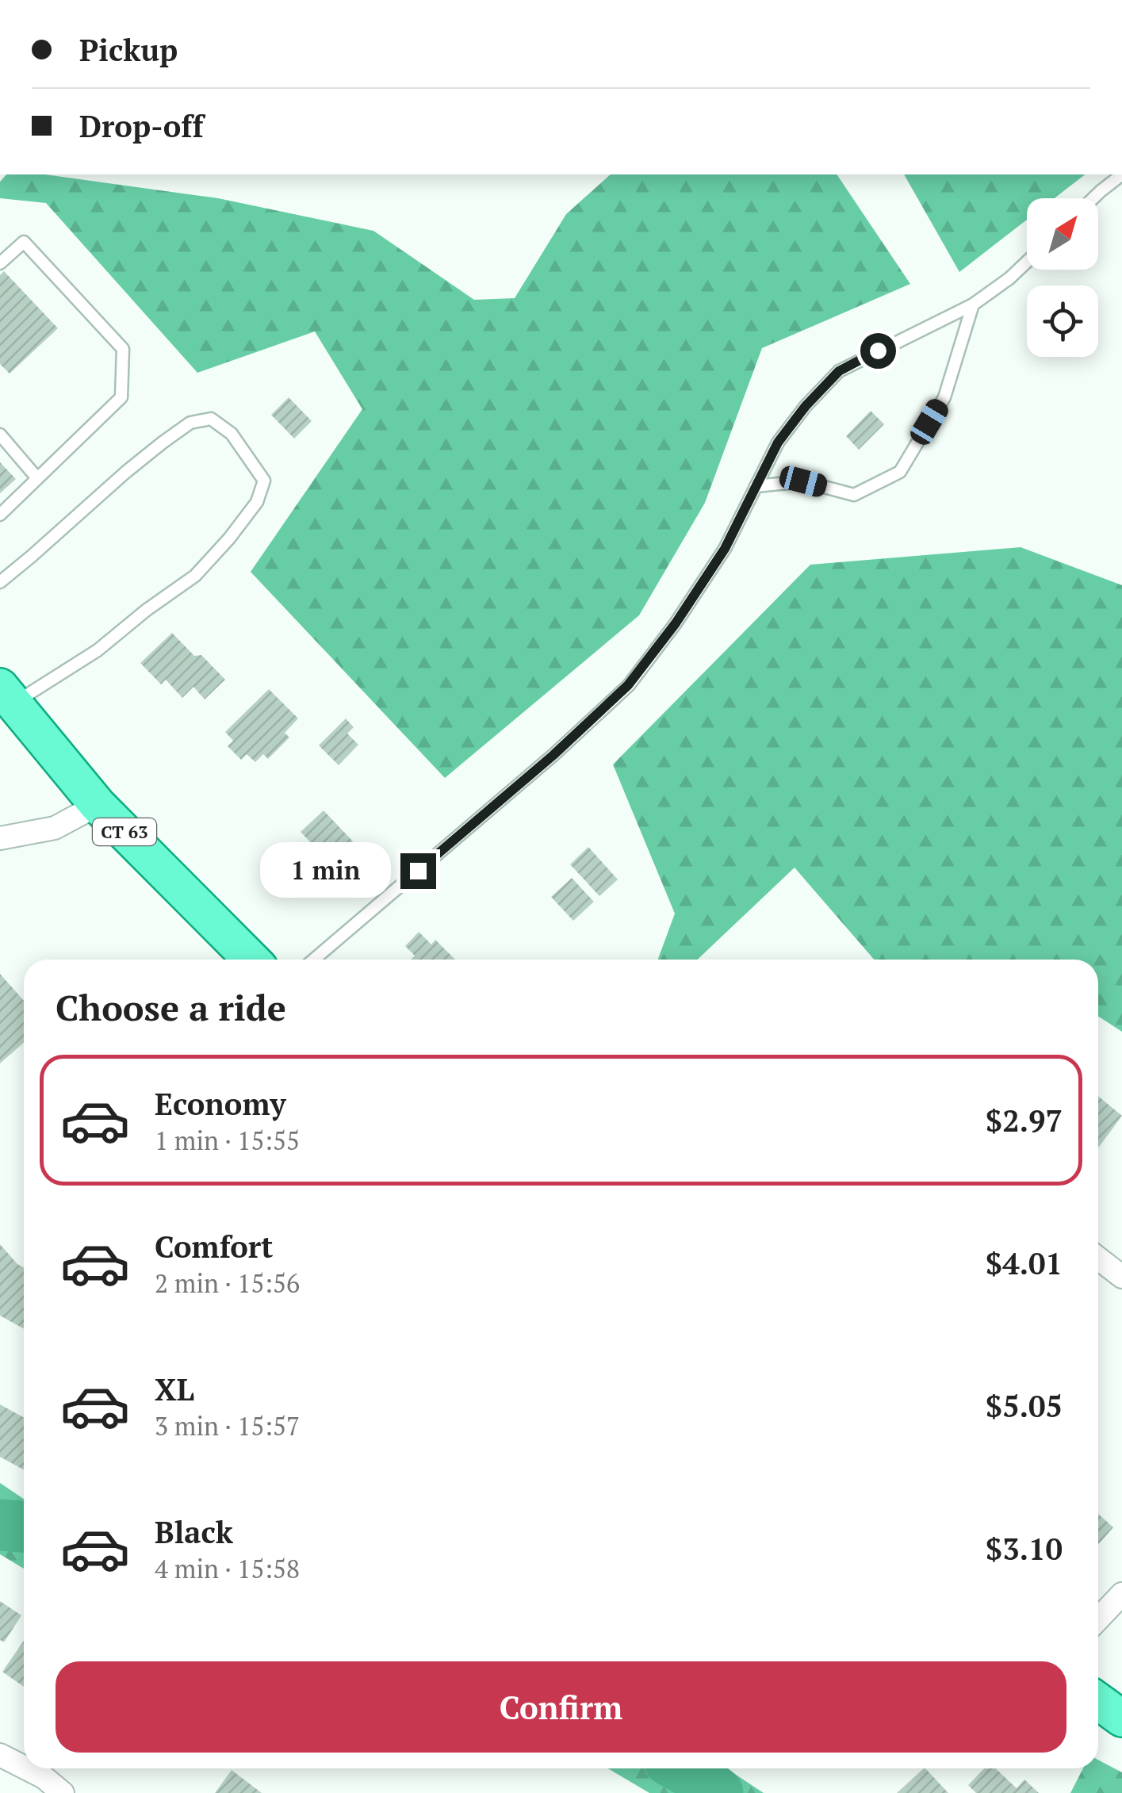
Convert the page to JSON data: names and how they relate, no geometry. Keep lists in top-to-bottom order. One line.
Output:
{"streets":{"main road":["CT 63"]},"north":"top right","page":{"banner":["Pickup","Drop-off"],"bubble":"1 min","heading":"Choose a ride","list":[{"name":"Economy","note":"1 min · 15:55","value":"$2.97"},{"name":"Comfort","note":"2 min · 15:56","value":"$4.01"},{"name":"XL","note":"3 min · 15:57","value":"$5.05"},{"name":"Black","note":"4 min · 15:58","value":"$3.10"}],"buttons":"Confirm"}}
